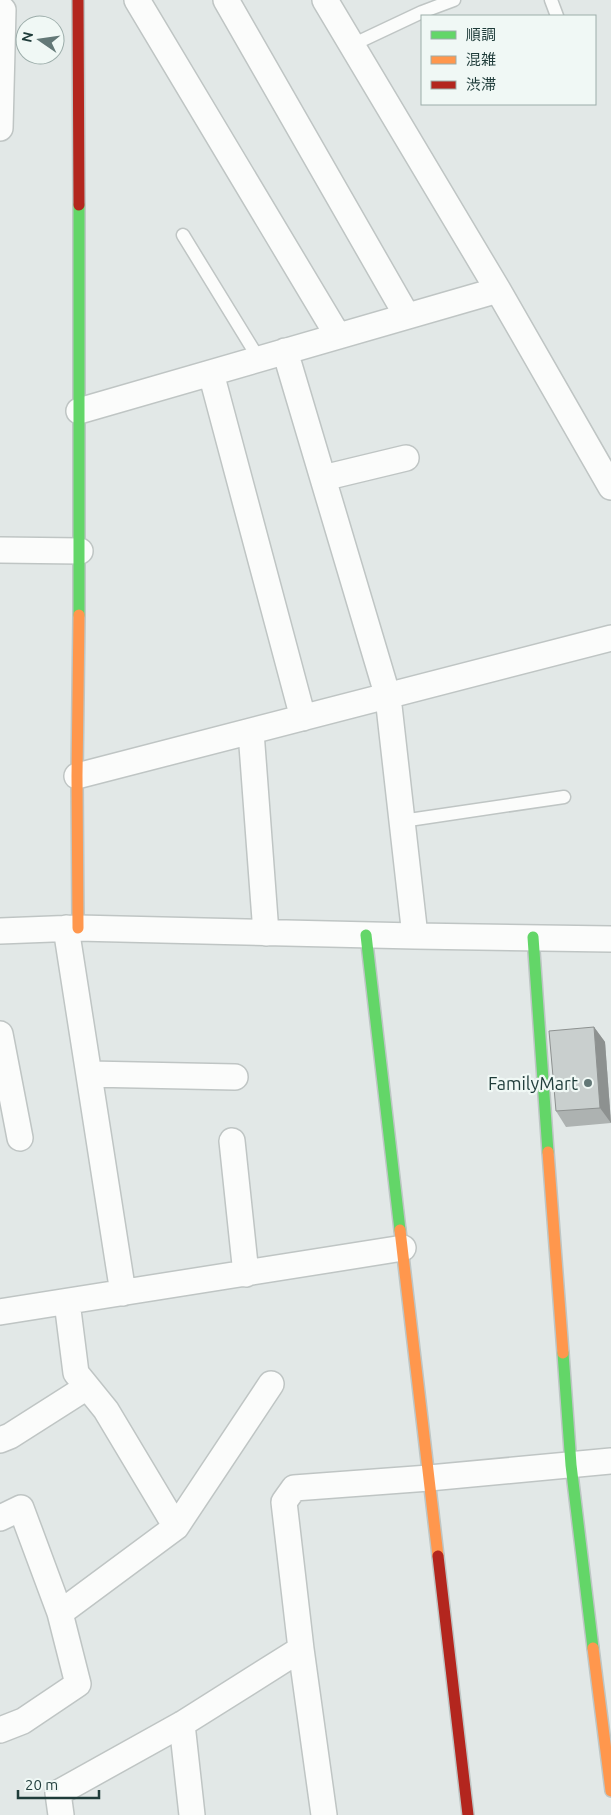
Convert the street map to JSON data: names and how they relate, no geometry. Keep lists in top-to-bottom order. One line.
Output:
{"places":["FamilyMart"],"legend":["順調","混雑","渋滞"],"scale_bar":"20 m","north":"left"}
